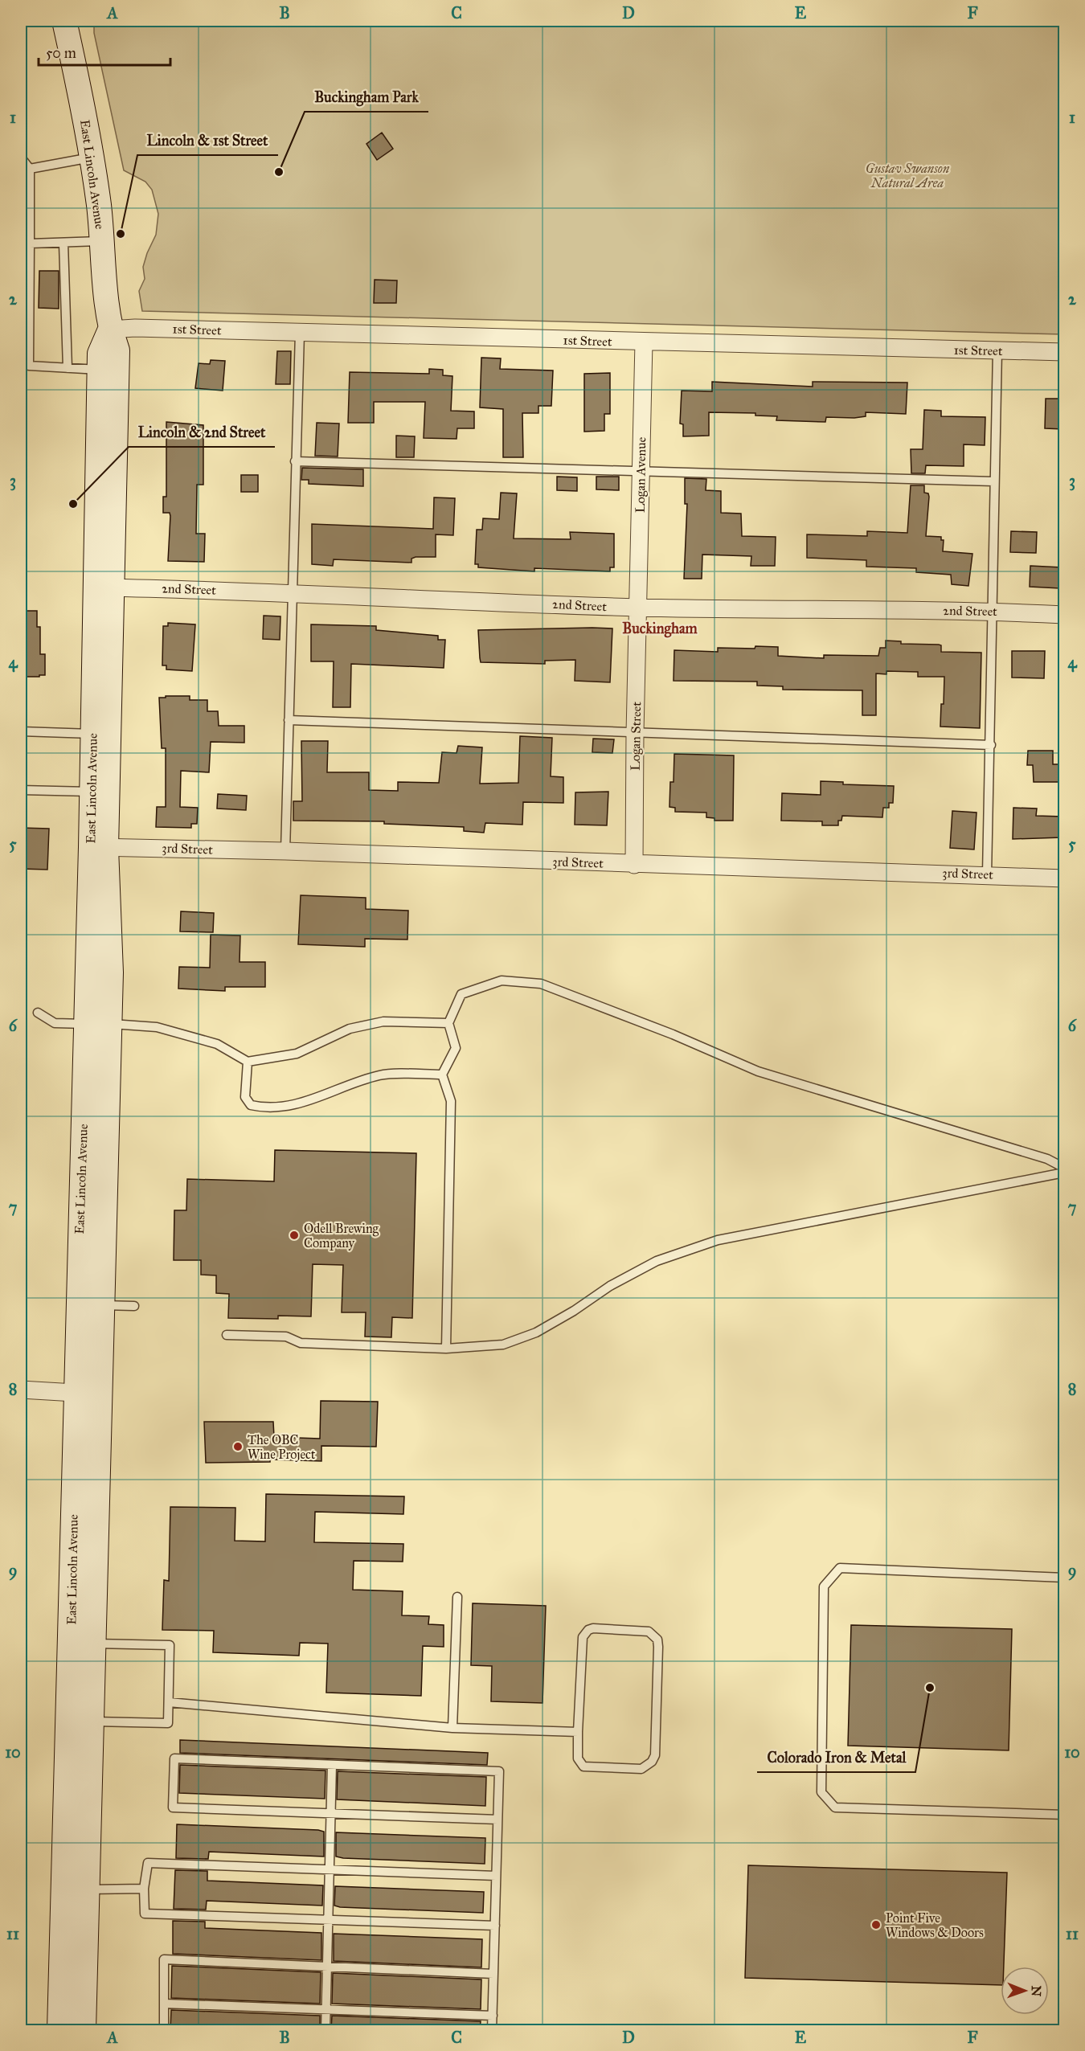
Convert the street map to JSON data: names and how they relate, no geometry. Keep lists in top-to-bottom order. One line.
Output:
{"streets":{"street":["East Lincoln Avenue","1st Street","Logan Avenue","2nd Street","Logan Street","3rd Street"]},"crossings":[["East Lincoln Avenue","1st Street"],["East Lincoln Avenue","2nd Street"],["East Lincoln Avenue","3rd Street"],["1st Street","Logan Avenue"],["Logan Avenue","2nd Street"],["Logan Avenue","Logan Street"],["2nd Street","Logan Street"],["Logan Street","3rd Street"]],"districts":["Buckingham"],"parks":["Gustav Swanson Natural Area"],"places":["Buckingham Park","Lincoln & 1st Street","Lincoln & 2nd Street","Odell Brewing Company","The OBC Wine Project","Colorado Iron & Metal","Point Five Windows & Doors"],"scale_bar":"50 m","north":"right","grid":{"columns":["A","B","C","D","E","F"],"rows":["1","2","3","4","5","6","7","8","9","10","11"]}}
